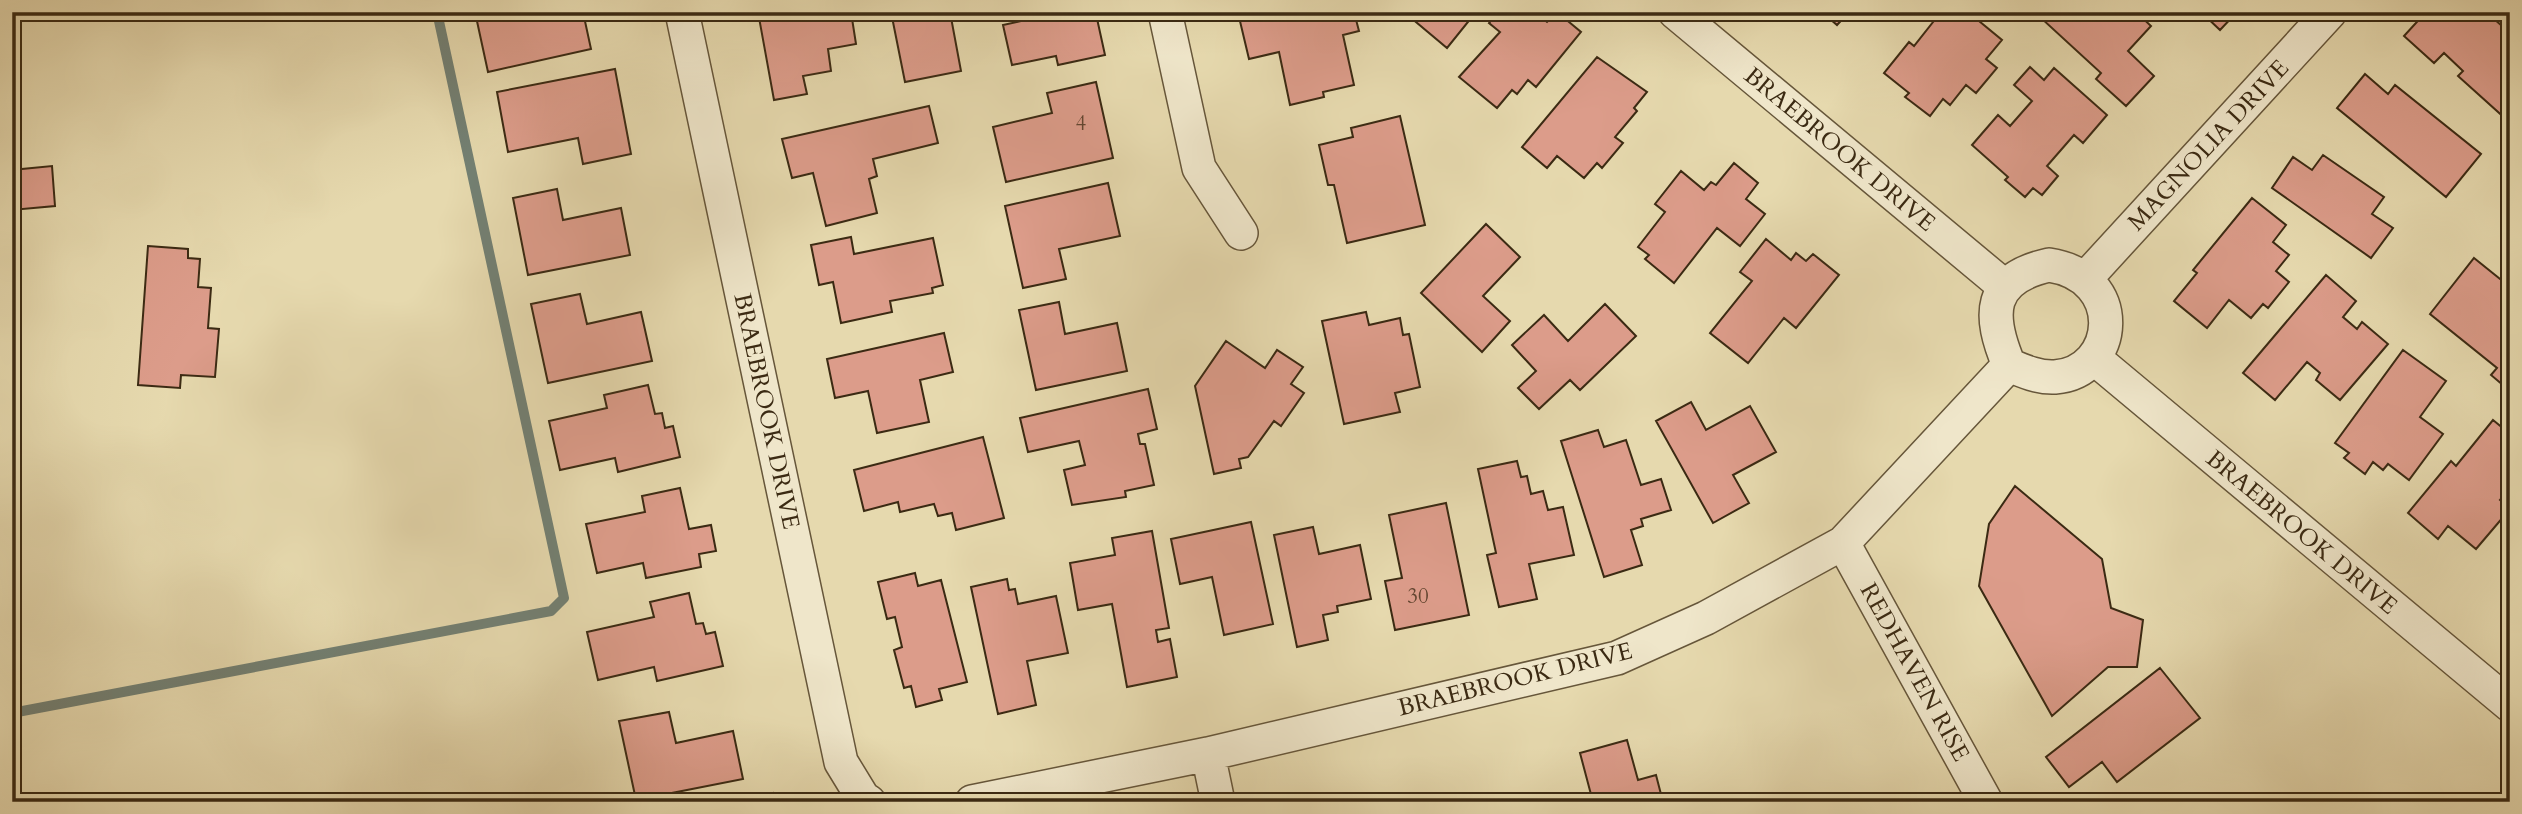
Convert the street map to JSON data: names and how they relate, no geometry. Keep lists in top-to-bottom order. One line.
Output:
{"streets":{"street":["MAGNOLIA DRIVE","BRAEBROOK DRIVE","REDHAVEN RISE"]},"crossings":[["MAGNOLIA DRIVE","BRAEBROOK DRIVE"],["BRAEBROOK DRIVE","REDHAVEN RISE"]],"house_numbers":["4","30"]}
